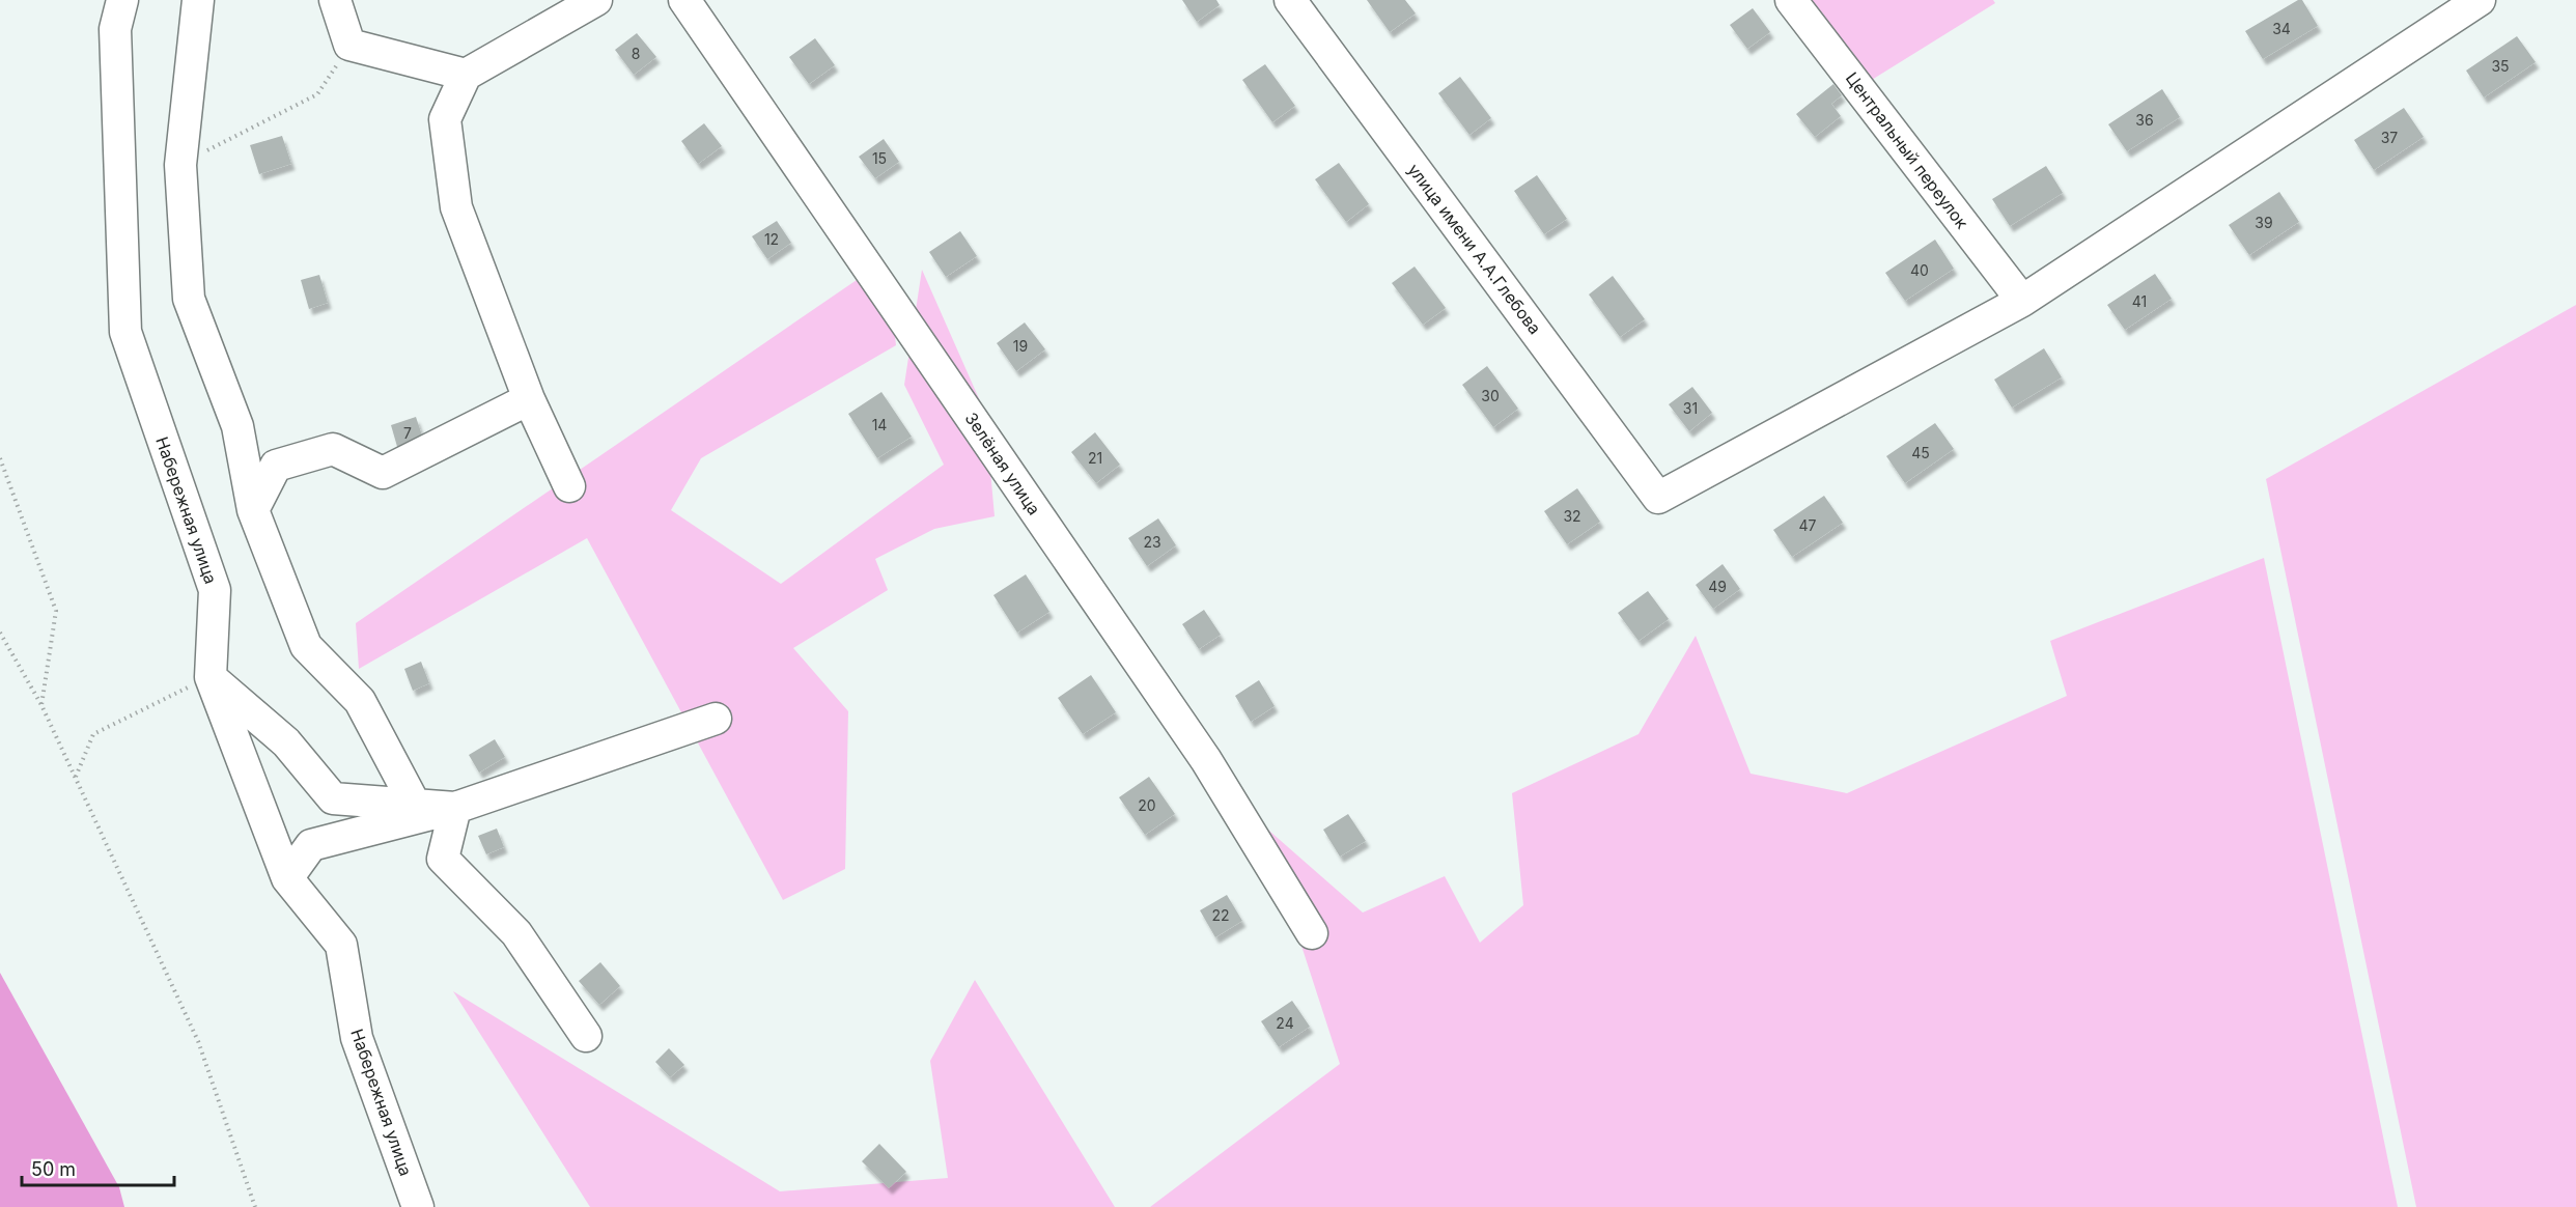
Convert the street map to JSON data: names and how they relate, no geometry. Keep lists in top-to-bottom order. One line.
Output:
{"streets":{"street":["Центральный переулок","улица имени А.А.Глебова","Зелёная улица","Набережная улица"]},"crossings":[["Центральный переулок","улица имени А.А.Глебова"]],"house_numbers":["34","8","35","36","37","15","39","12","40","41","19","30","31","14","7","45","21","32","47","23","49","20","22","24"],"scale_bar":"50 m"}
